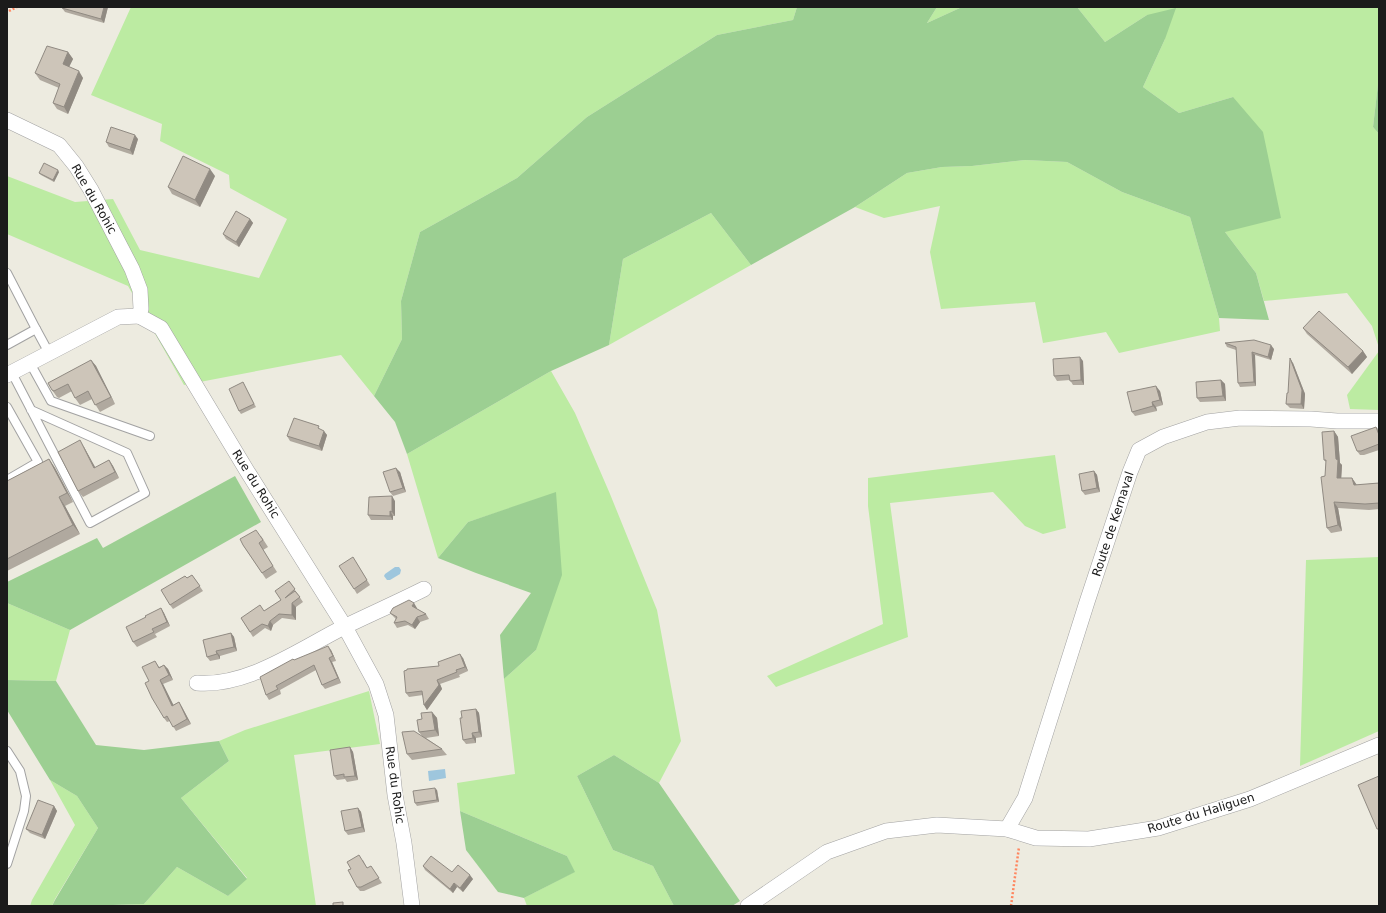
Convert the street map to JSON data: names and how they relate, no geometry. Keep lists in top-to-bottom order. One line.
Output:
{"streets":{"street":["Rue du Rohic","Route de Kernaval","Route du Haliguen"]},"crossings":[["Route de Kernaval","Route du Haliguen"]]}
